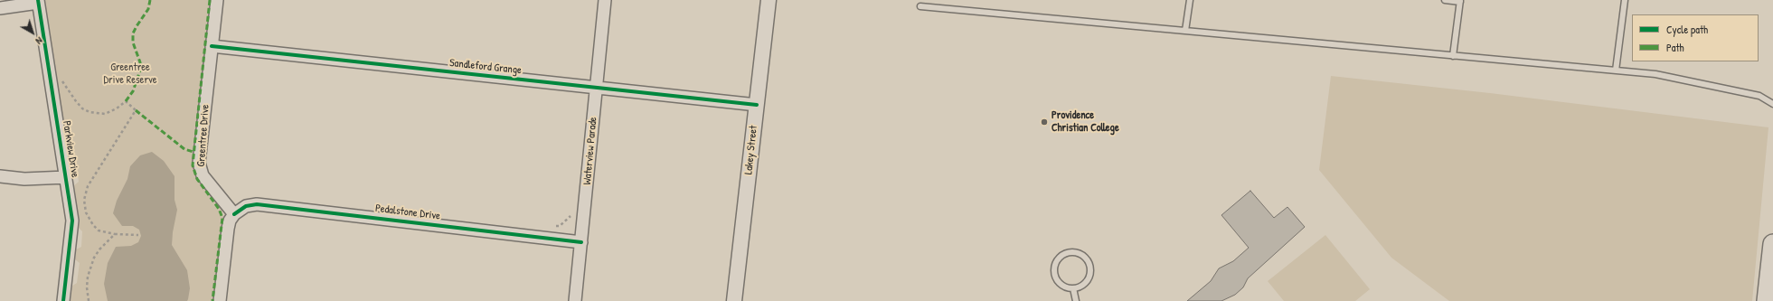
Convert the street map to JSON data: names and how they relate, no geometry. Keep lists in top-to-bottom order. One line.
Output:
{"streets":{"street":["Sandleford Grange","Greentree Drive","Parkview Drive","Lakey Street","Waterview Parade","Pedalstone Drive"]},"crossings":[["Sandleford Grange","Greentree Drive"],["Sandleford Grange","Lakey Street"],["Sandleford Grange","Waterview Parade"],["Greentree Drive","Pedalstone Drive"],["Waterview Parade","Pedalstone Drive"]],"parks":["Greentree Drive Reserve"],"places":["Providence Christian College"],"legend":["Cycle path","Path"],"north":"bottom right"}
